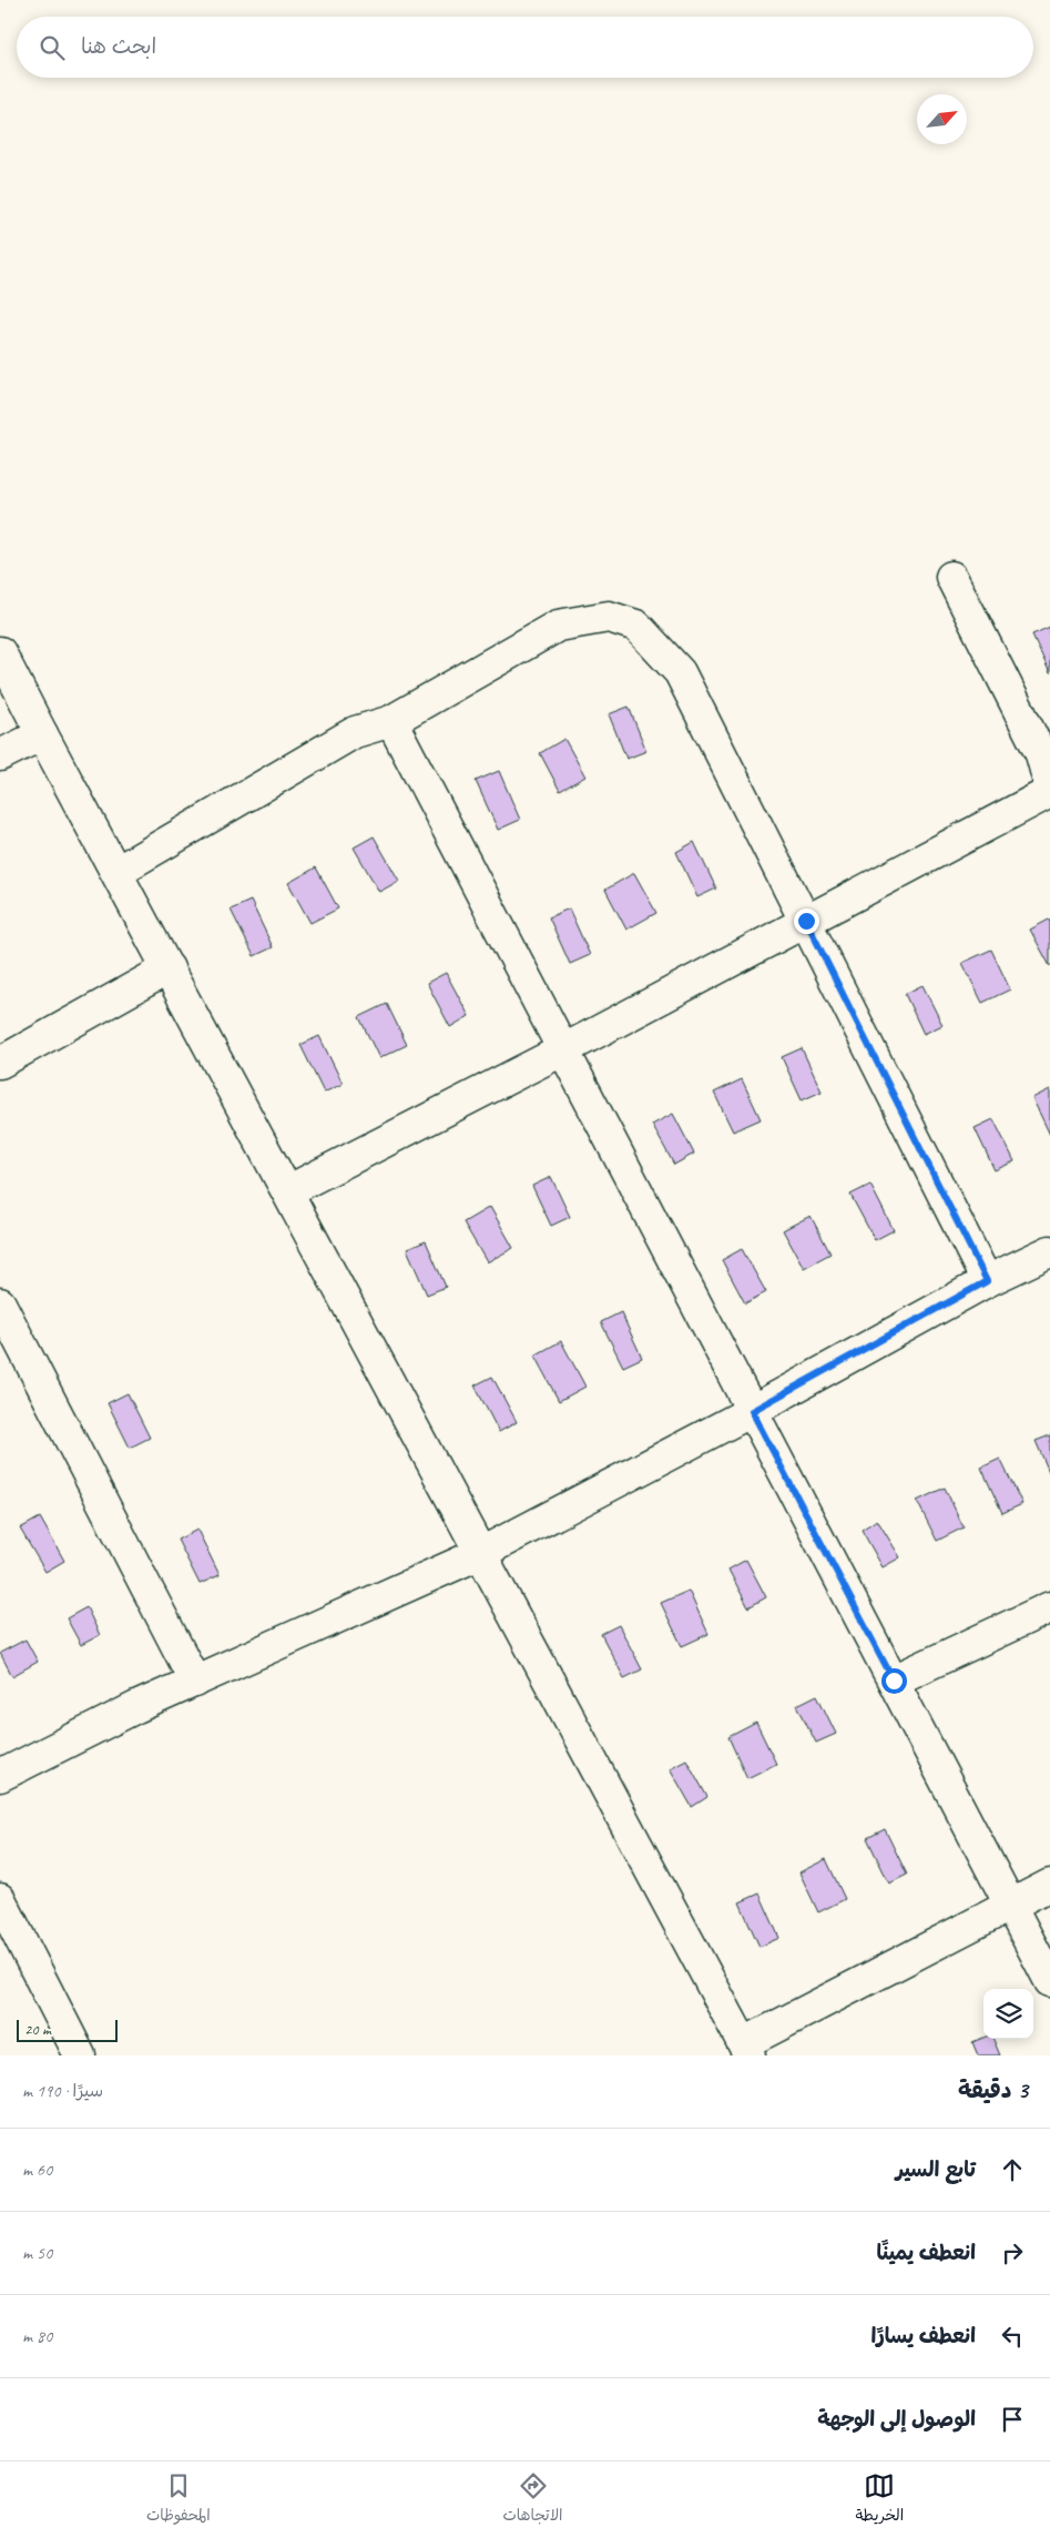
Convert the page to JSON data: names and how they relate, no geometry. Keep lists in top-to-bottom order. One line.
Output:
{"scale_bar":"20 m","north":"top right","page":{"search":"ابحث هنا","scale":"20 m","heading":["3 دقيقة","سيرًا · 190 m"],"list":[["تابع السير","60 m"],["انعطف يمينًا","50 m"],["انعطف يسارًا","80 m"],"الوصول إلى الوجهة"],"nav":["الخريطة","الاتجاهات","المحفوظات"]}}
